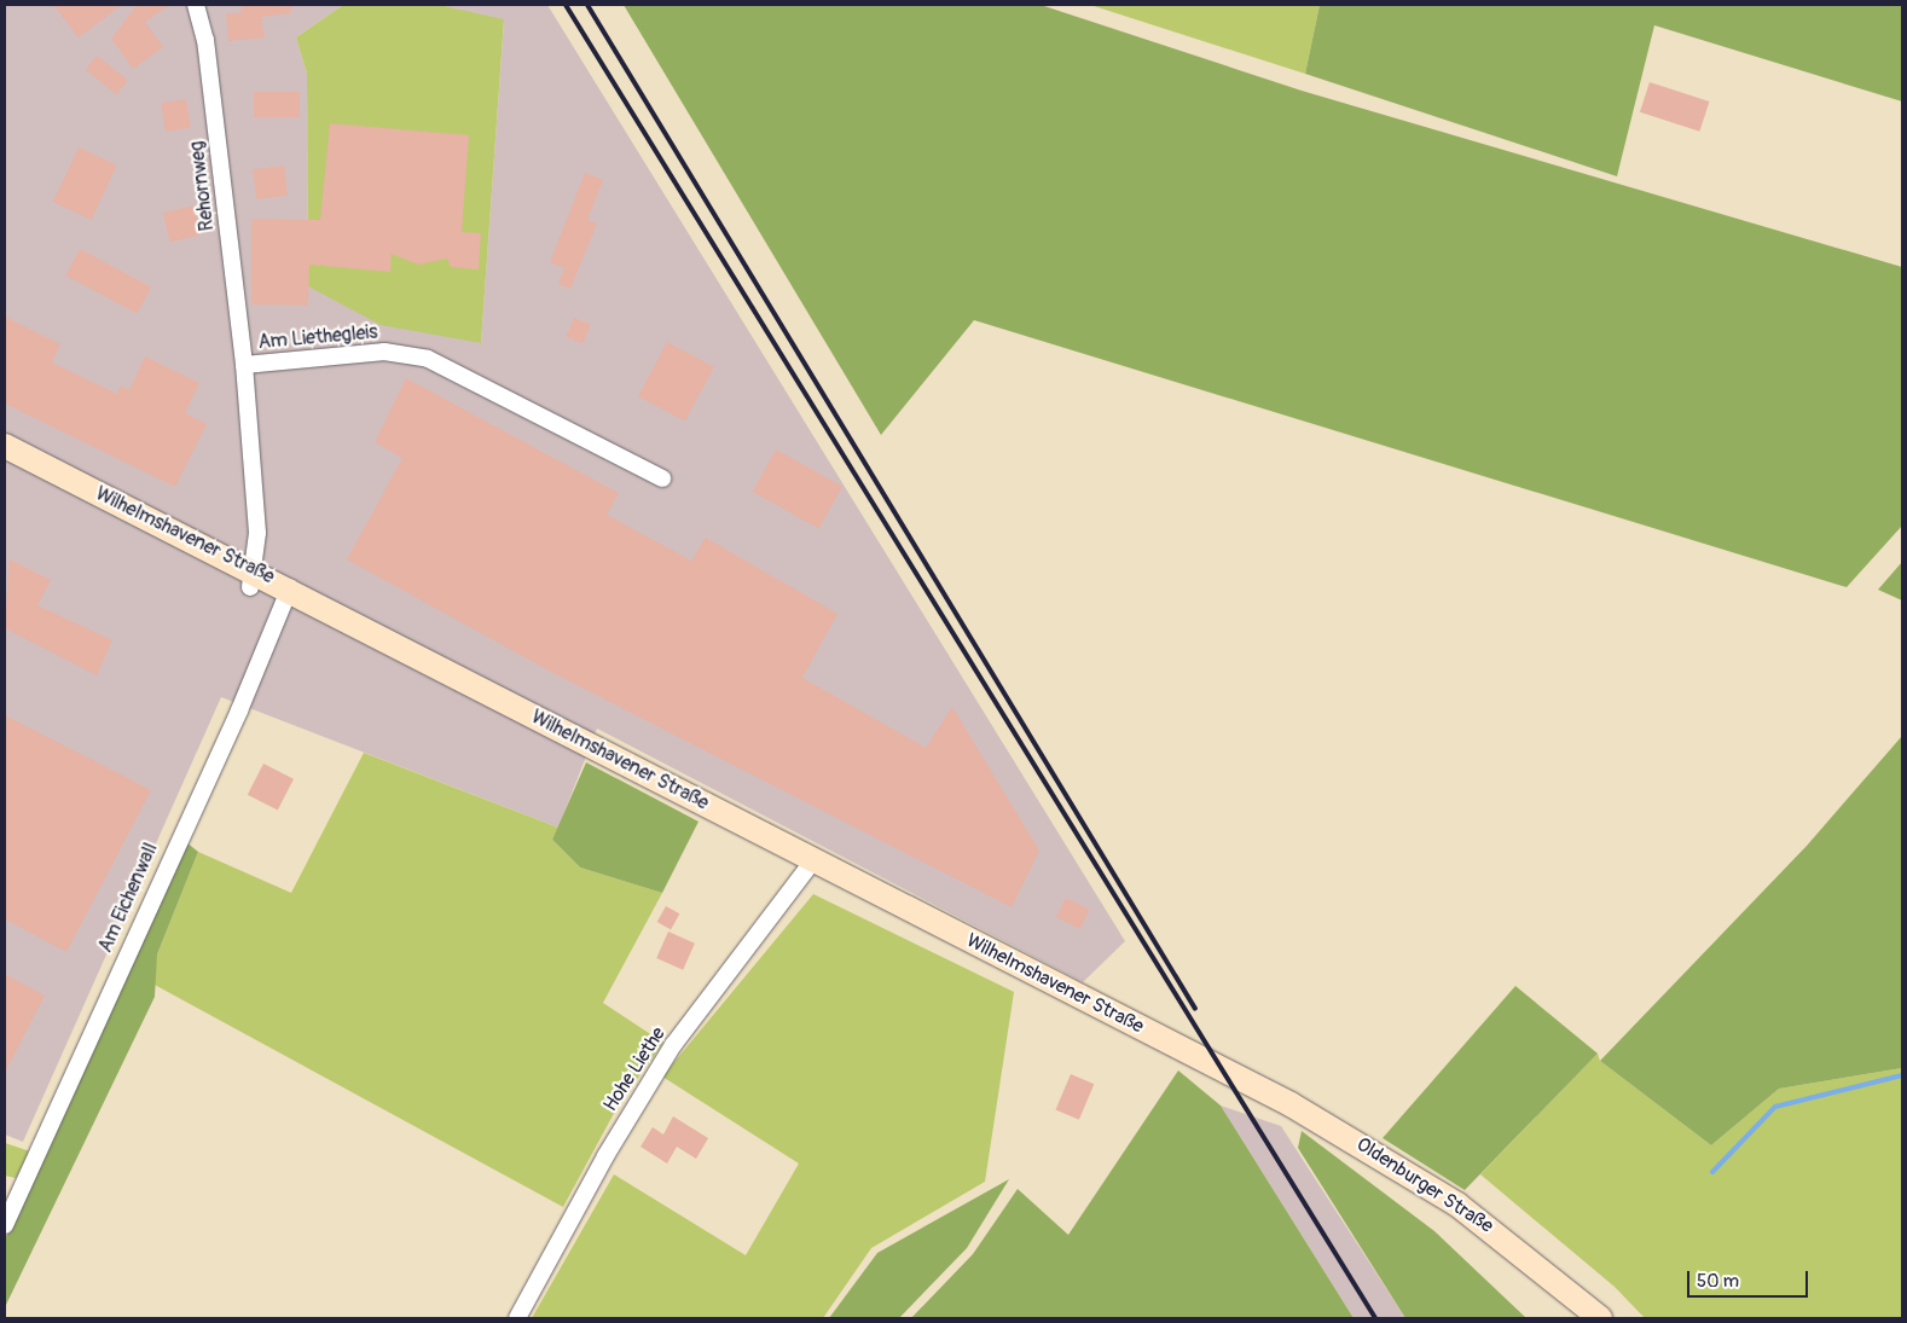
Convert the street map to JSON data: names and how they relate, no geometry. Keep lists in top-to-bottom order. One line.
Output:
{"streets":{"street":["Rehornweg","Am Liethegleis","Wilhelmshavener Straße","Am Eichenwall","Hohe Liethe","Oldenburger Straße"]},"crossings":[["Rehornweg","Am Liethegleis"],["Am Liethegleis","Wilhelmshavener Straße"],["Wilhelmshavener Straße","Am Eichenwall"],["Wilhelmshavener Straße","Hohe Liethe"],["Wilhelmshavener Straße","Oldenburger Straße"]],"scale_bar":"50 m"}
